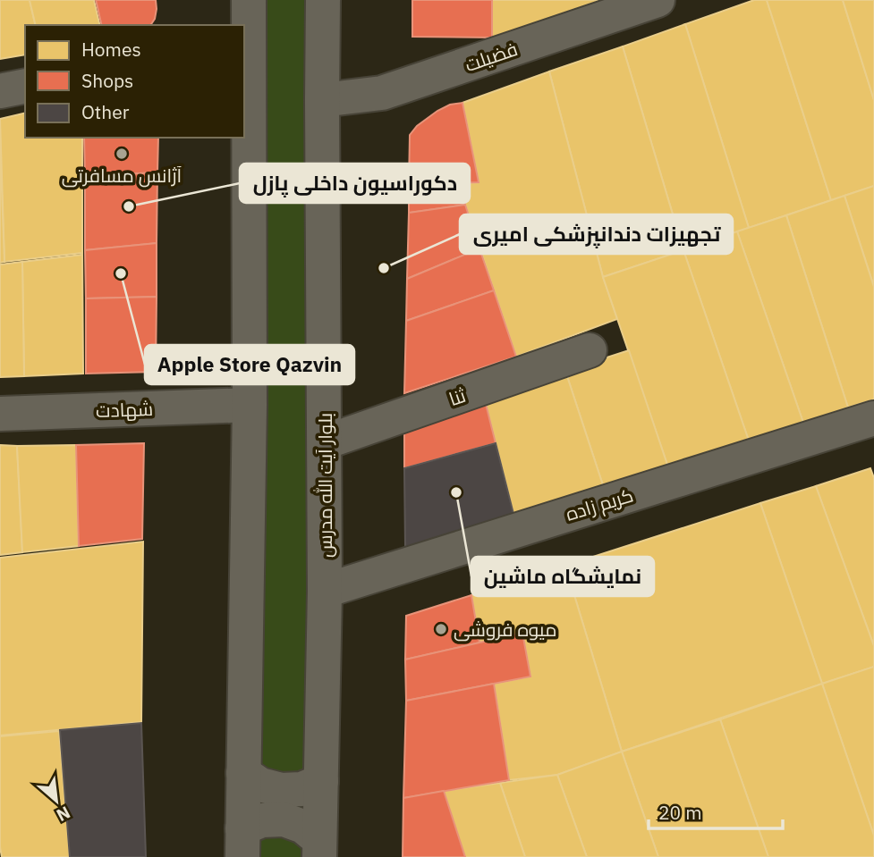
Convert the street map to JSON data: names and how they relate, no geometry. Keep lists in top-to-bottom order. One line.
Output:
{"streets":{"main road":["فضیلت","ثنا","شهادت","بلوار آیت الله مدرس","کریم زاده"]},"crossings":[["فضیلت","بلوار آیت الله مدرس"],["ثنا","بلوار آیت الله مدرس"],["بلوار آیت الله مدرس","کریم زاده"]],"places":["آژانس مسافرتی","دکوراسیون داخلی پازل","تجهیزات دندانپزشکی امیری","Apple Store Qazvin","نمایشگاه ماشین","میوه فروشی"],"legend":["Homes","Shops","Other"],"scale_bar":"20 m","north":"bottom right"}
